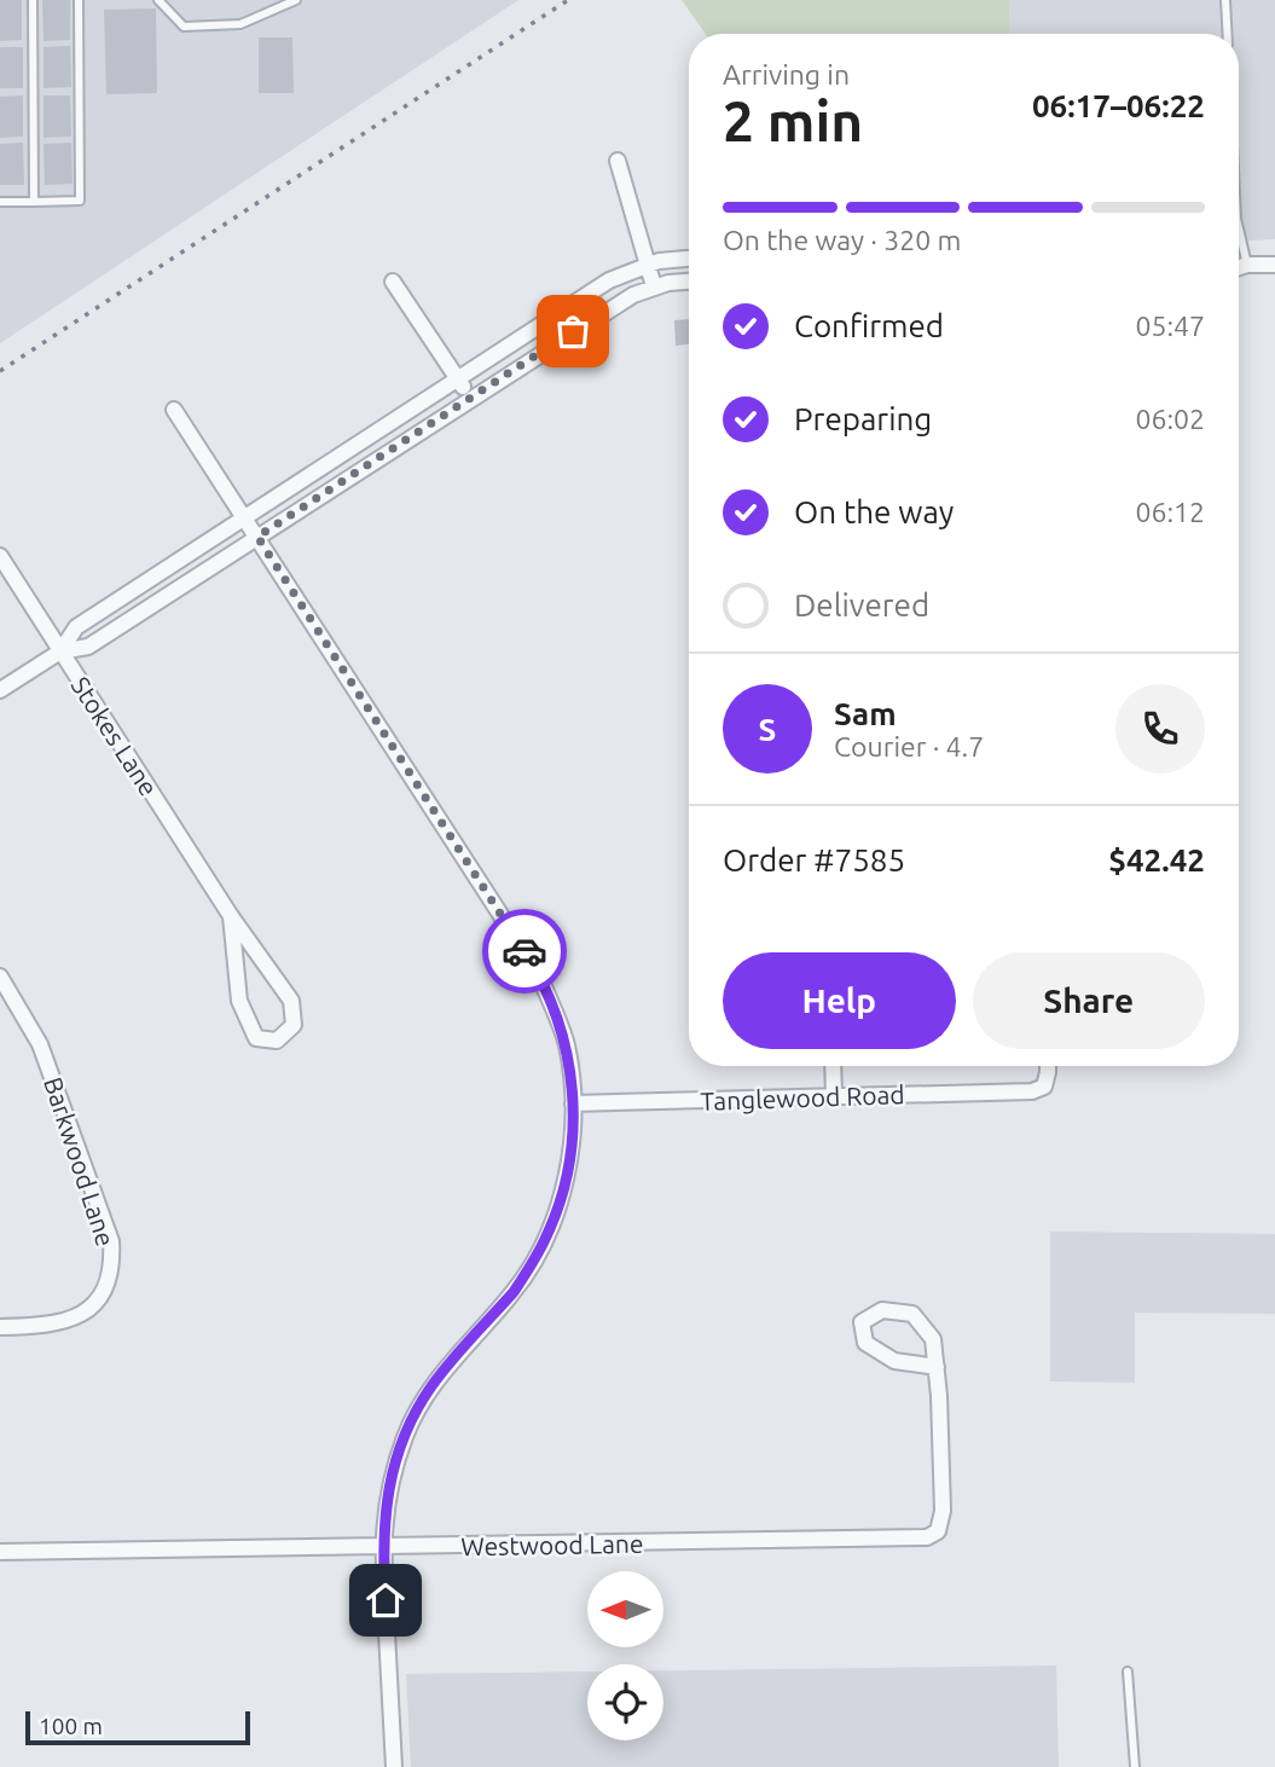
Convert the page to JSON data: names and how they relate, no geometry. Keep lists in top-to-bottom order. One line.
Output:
{"streets":{"street":["Stokes Lane","Tanglewood Road","Barkwood Lane","Westwood Lane"]},"scale_bar":"100 m","north":"left","page":{"heading":["2 min","Arriving in","06:17–06:22"],"panel":["Sam","Courier · 4.7","Order #7585","$42.42"],"bar":"On the way · 320 m","list":[["Confirmed","05:47"],["Preparing","06:02"],["On the way","06:12"],"Delivered"],"round":"S","buttons":["Help","Share"],"scale":"100 m"}}
